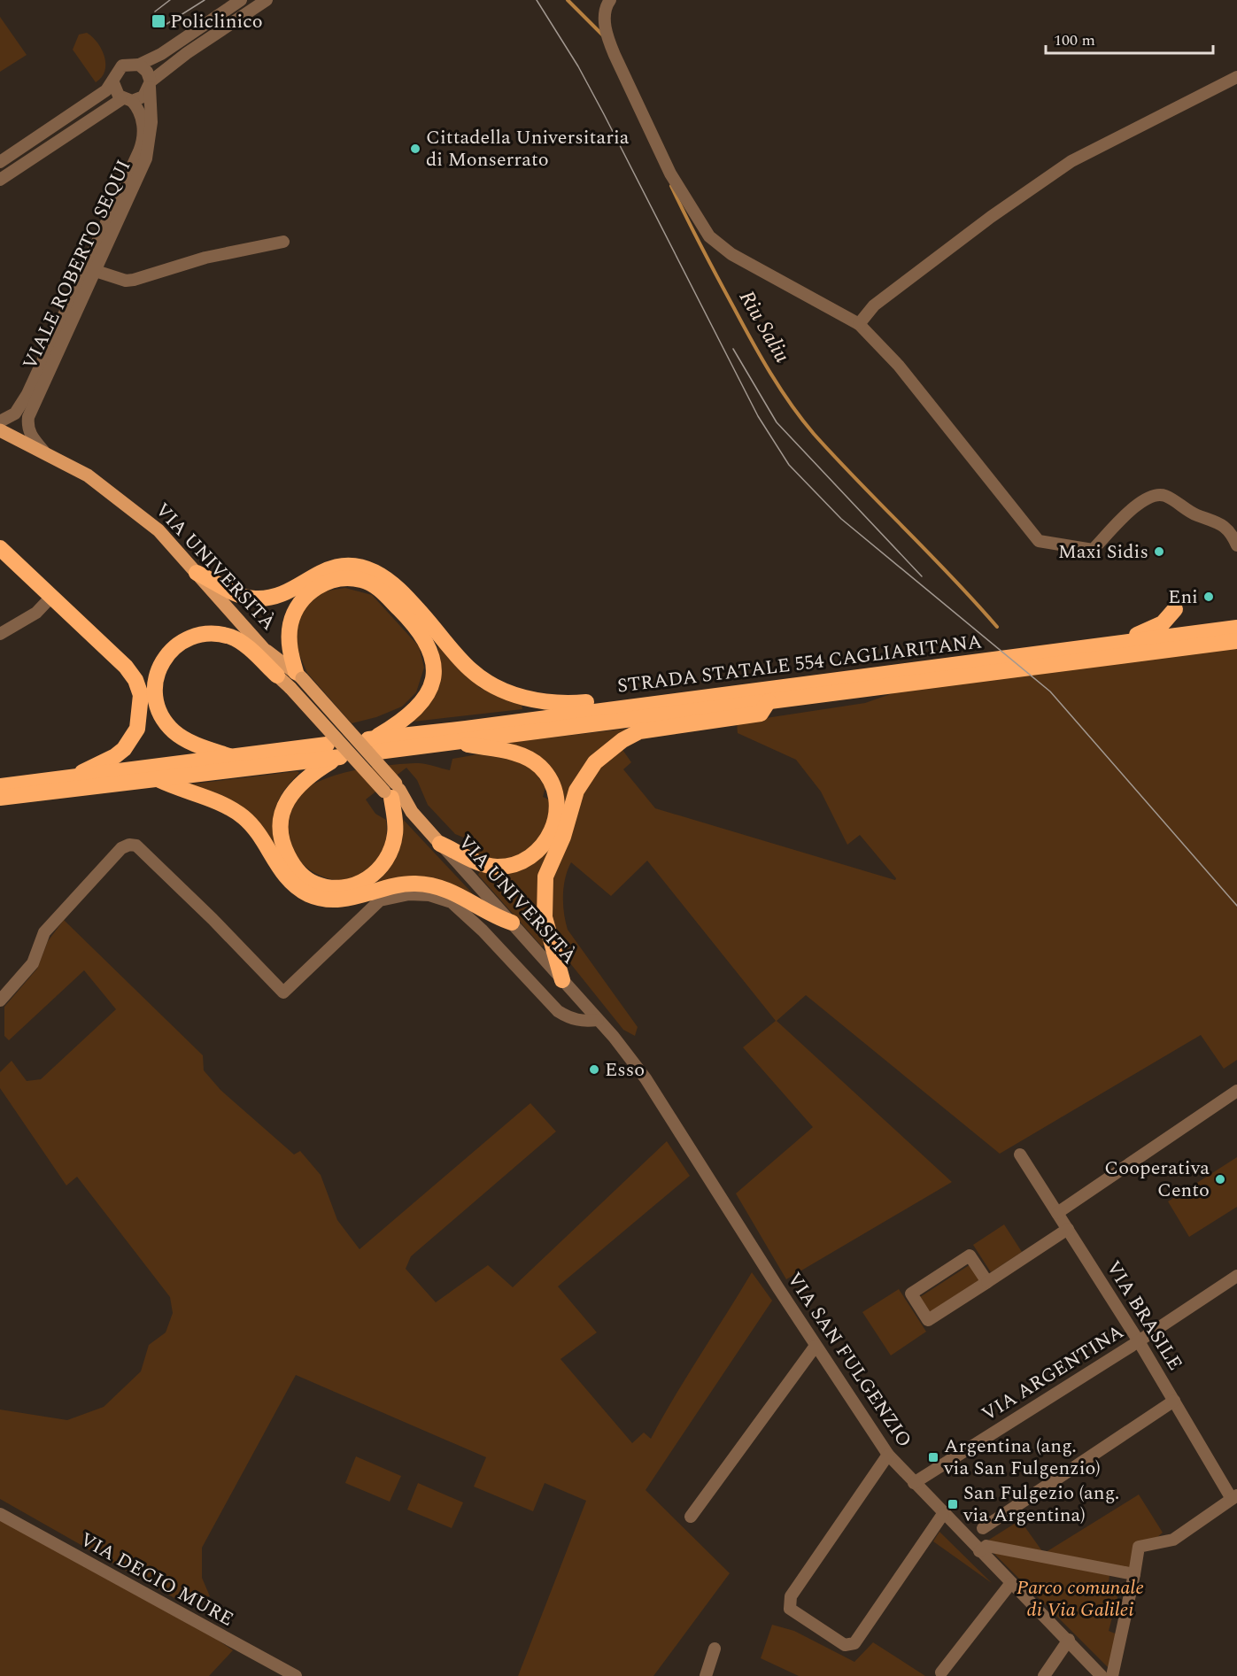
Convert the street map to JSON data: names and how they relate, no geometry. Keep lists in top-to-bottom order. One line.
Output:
{"streets":{"highway":["STRADA STATALE 554 CAGLIARITANA"],"main road":["VIA UNIVERSITÀ"],"street":["VIALE ROBERTO SEQUI","VIA BRASILE","VIA SAN FULGENZIO","VIA ARGENTINA","VIA DECIO MURE"]},"crossings":[["VIALE ROBERTO SEQUI","VIA UNIVERSITÀ"],["VIA UNIVERSITÀ","VIA SAN FULGENZIO"],["VIA BRASILE","VIA ARGENTINA"],["VIA SAN FULGENZIO","VIA ARGENTINA"]],"water":["Riu Saliu"],"parks":["Parco comunale di Via Galilei"],"places":{"transit":["Policlinico","Argentina (ang. via San Fulgenzio)","San Fulgezio (ang. via Argentina)"],"other":["Cittadella Universitaria di Monserrato","Maxi Sidis","Eni","Esso","Cooperativa Cento"]},"scale_bar":"100 m"}
